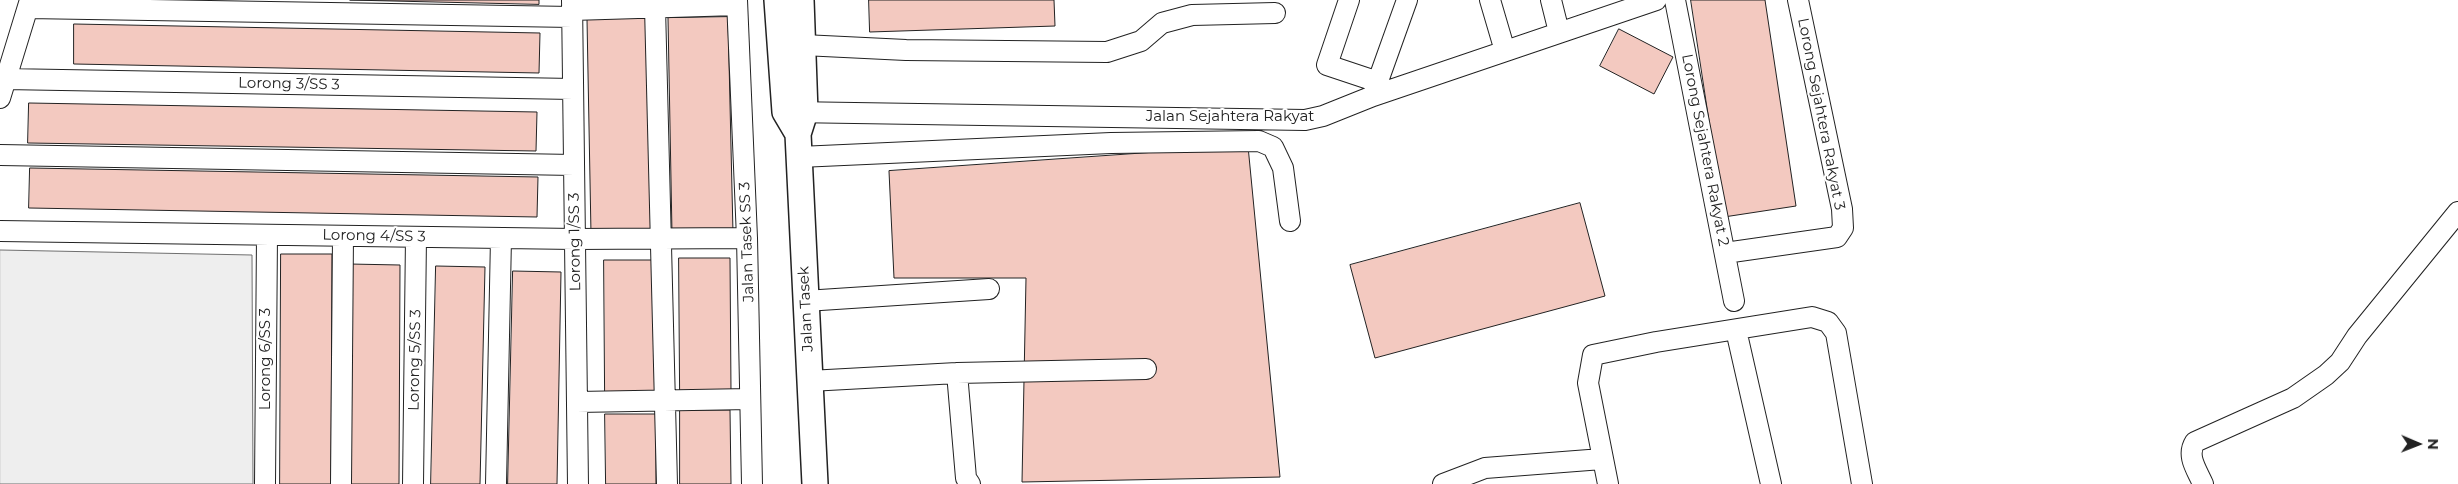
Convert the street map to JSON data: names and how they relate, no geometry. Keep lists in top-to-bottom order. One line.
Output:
{"streets":{"main road":["Jalan Tasek"],"street":["Lorong 3/SS 3","Lorong Sejahtera Rakyat 3","Jalan Sejahtera Rakyat","Lorong Sejahtera Rakyat 2","Lorong 4/SS 3","Lorong 1/SS 3","Jalan Tasek SS 3","Lorong 6/SS 3","Lorong 5/SS 3"]},"crossings":[["Lorong 3/SS 3","Lorong 1/SS 3"],["Lorong Sejahtera Rakyat 3","Lorong Sejahtera Rakyat 2"],["Jalan Sejahtera Rakyat","Jalan Tasek"],["Lorong 4/SS 3","Lorong 1/SS 3"],["Lorong 4/SS 3","Jalan Tasek SS 3"],["Lorong 4/SS 3","Lorong 6/SS 3"],["Lorong 4/SS 3","Lorong 5/SS 3"]],"north":"right"}
